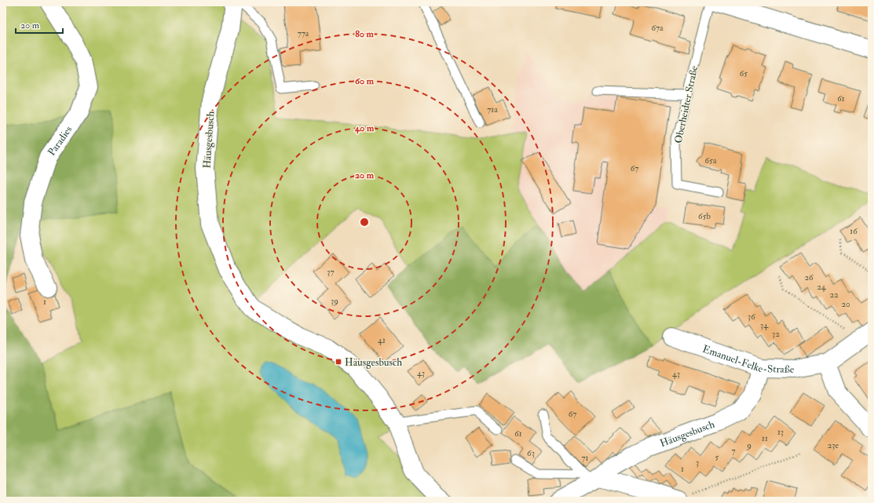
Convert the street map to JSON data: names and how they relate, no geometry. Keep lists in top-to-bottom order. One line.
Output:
{"streets":{"street":["Häusgesbusch","Paradies","Emanuel-Felke-Straße"],"lane":["Oberheidter Straße"]},"crossings":[["Häusgesbusch","Emanuel-Felke-Straße"]],"places":{"transit":["Häusgesbusch"]},"house_numbers":["67a","77a","65","61","71a","65a","67","65b","16","37","26","24","22","39","1","20","36","34","32","41","43","43","67","13","61","11","9","23e","7","63","5","71","3","1"],"scale_bar":"20 m","rings":["80 m","60 m","40 m","20 m"]}
